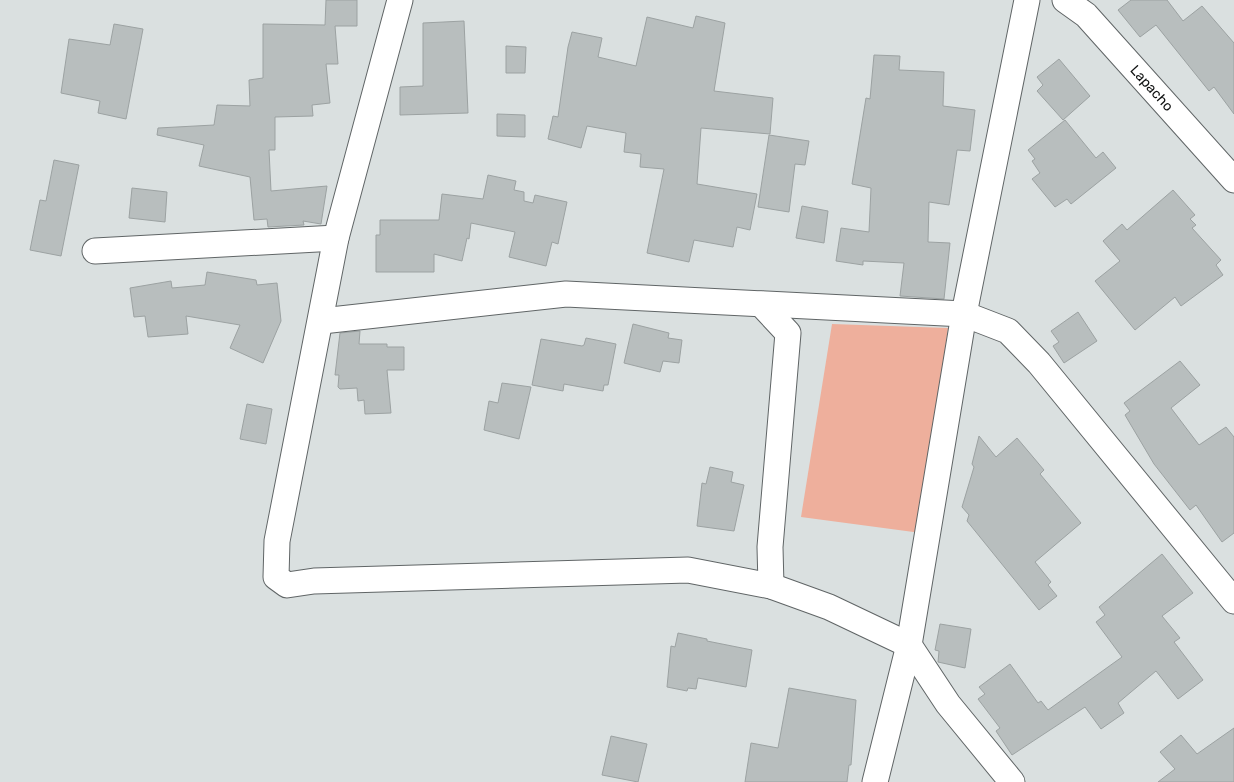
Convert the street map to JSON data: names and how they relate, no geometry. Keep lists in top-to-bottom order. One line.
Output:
{"streets":{"street":["Lapacho"]}}
